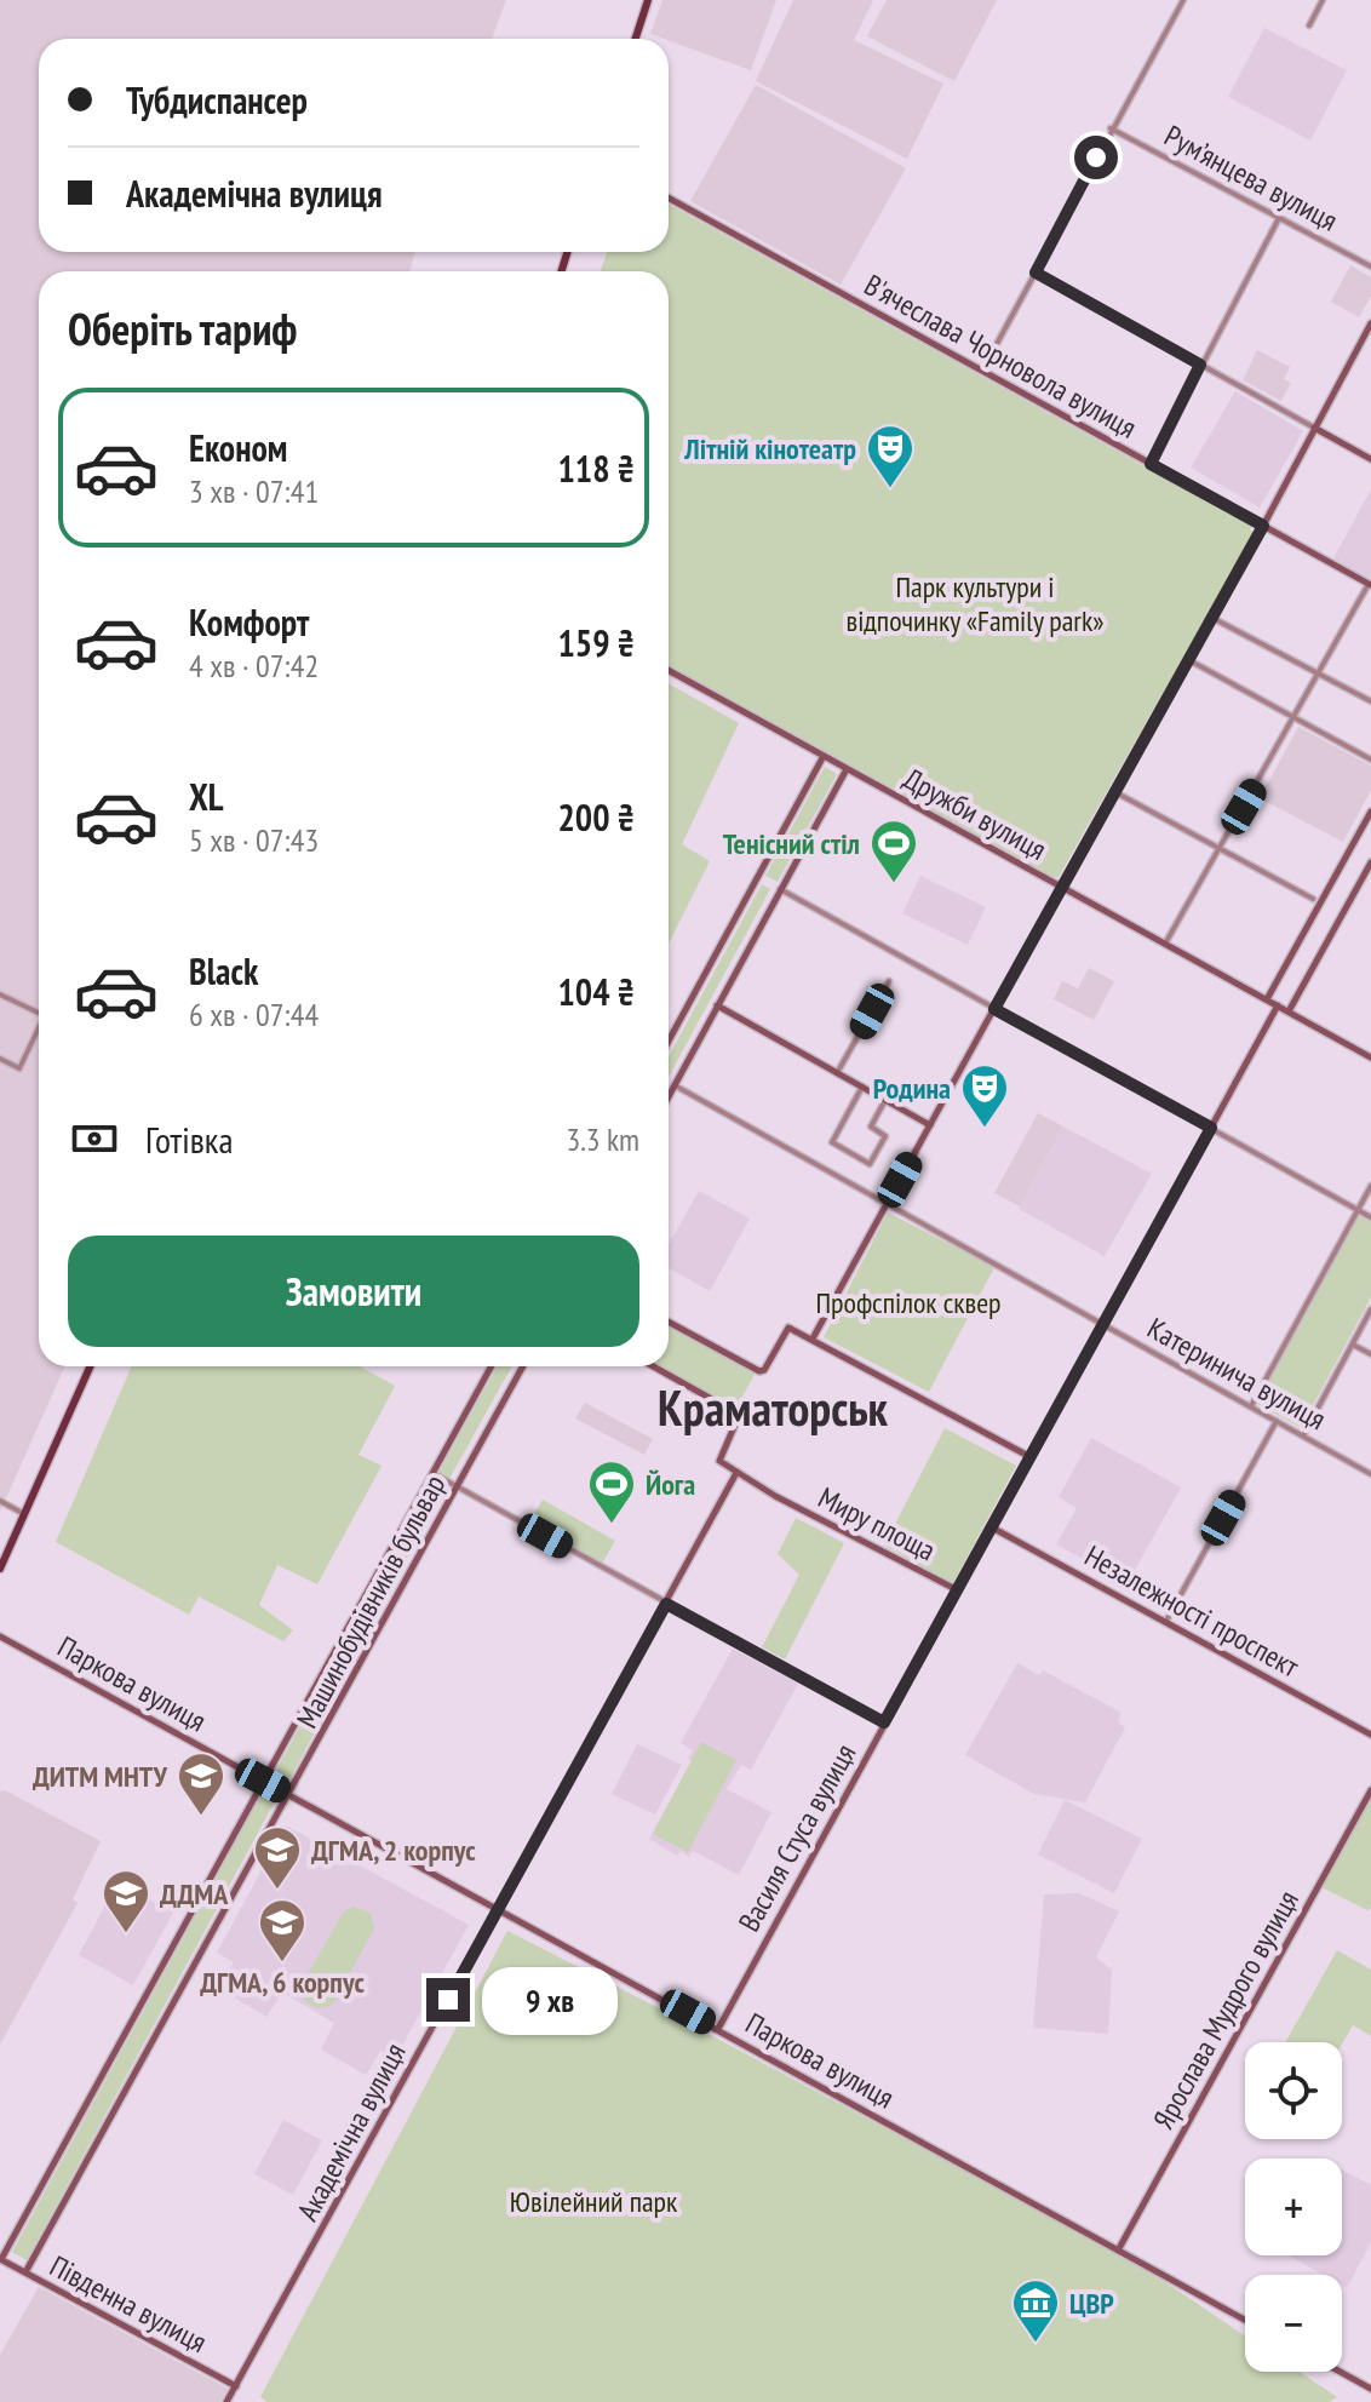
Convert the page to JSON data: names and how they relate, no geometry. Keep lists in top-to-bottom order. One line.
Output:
{"streets":{"street":["Рум’янцева вулиця","В'ячеслава Чорновола вулиця","Дружби вулиця","Катеринича вулиця","Миру площа","Машинобудівників бульвар","Незалежності проспект","Паркова вулиця","Василя Стуса вулиця","Ярослава Мудрого вулиця","Академічна вулиця","Південна вулиця"]},"crossings":[["Дружби вулиця","Василя Стуса вулиця"],["Катеринича вулиця","Василя Стуса вулиця"],["Миру площа","Василя Стуса вулиця"],["Миру площа","Академічна вулиця"],["Машинобудівників бульвар","Паркова вулиця"],["Машинобудівників бульвар","Південна вулиця"],["Незалежності проспект","Василя Стуса вулиця"],["Паркова вулиця","Василя Стуса вулиця"],["Паркова вулиця","Ярослава Мудрого вулиця"],["Паркова вулиця","Академічна вулиця"],["Академічна вулиця","Південна вулиця"]],"districts":["Краматорськ"],"parks":["Парк культури і відпочинку «Family park»","Профспілок сквер","Ювілейний парк"],"places":{"theatre":["Літній кінотеатр","Родина"],"sports":["Тенісний стіл","Йога"],"school or university":["ДИТМ МНТУ","ДГМА, 2 корпус","ДДМА","ДГМА, 6 корпус"],"museum":["ЦВР"]},"page":{"banner":["Тубдиспансер","Академічна вулиця"],"heading":"Оберіть тариф","list":[{"name":"Економ","note":"3 хв · 07:41","value":"118 ₴"},{"name":"Комфорт","note":"4 хв · 07:42","value":"159 ₴"},{"name":"XL","note":"5 хв · 07:43","value":"200 ₴"},{"name":"Black","note":"6 хв · 07:44","value":"104 ₴"}],"pay":["Готівка","3.3 km"],"buttons":"Замовити","bubble":"9 хв","map_buttons":["+","−"]}}
